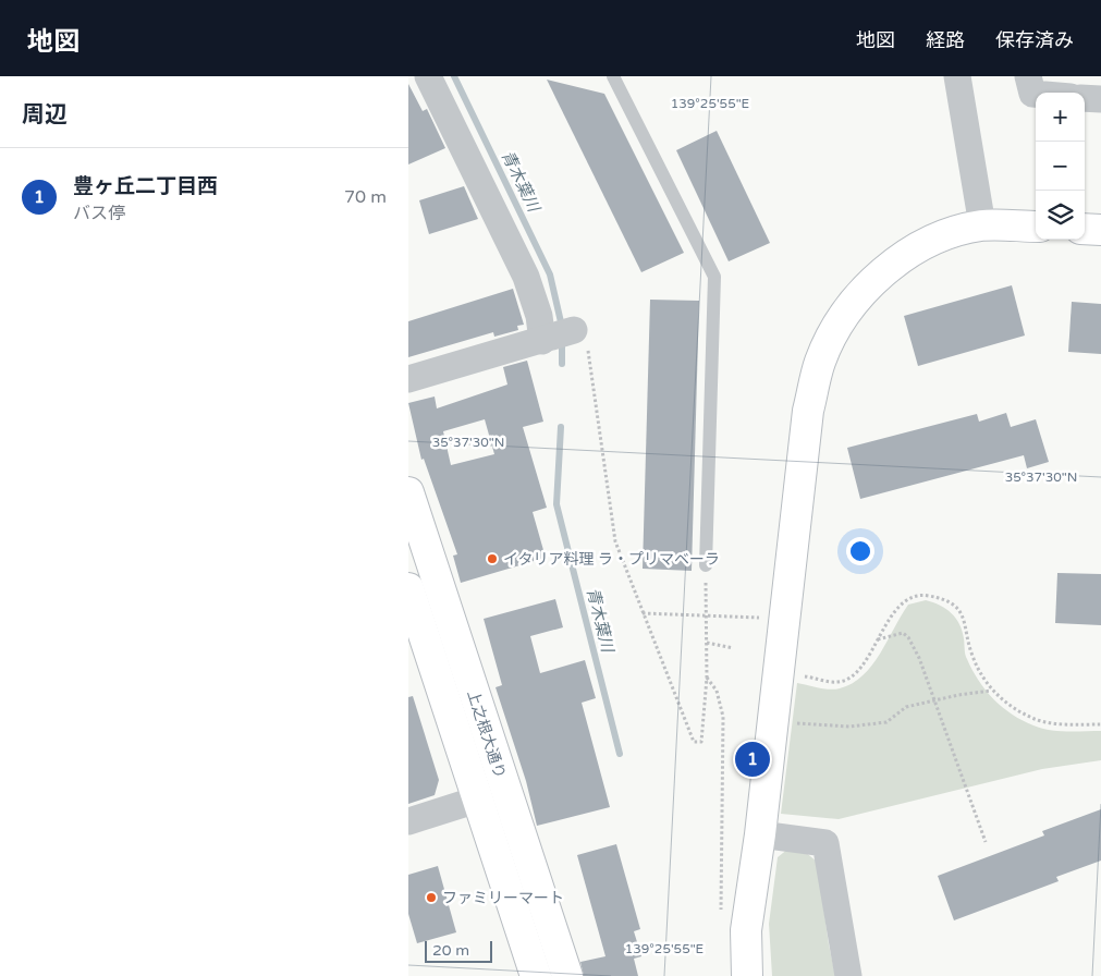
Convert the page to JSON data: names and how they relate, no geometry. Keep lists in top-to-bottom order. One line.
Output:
{"streets":{"street":["上之根大通り"]},"water":["青木葉川"],"places":["イタリア料理 ラ・プリマベーラ","ファミリーマート"],"scale_bar":"20 m","page":{"header":"地図","nav":["地図","経路","保存済み"],"heading":"周辺","map_buttons":["+","−"],"list":[{"mark":"1","name":"豊ヶ丘二丁目西","note":"バス停","value":"70 m"}],"pins":"1","scale":"20 m"},"coordinates":["139°25'55\"E","35°37'30\"N"]}
